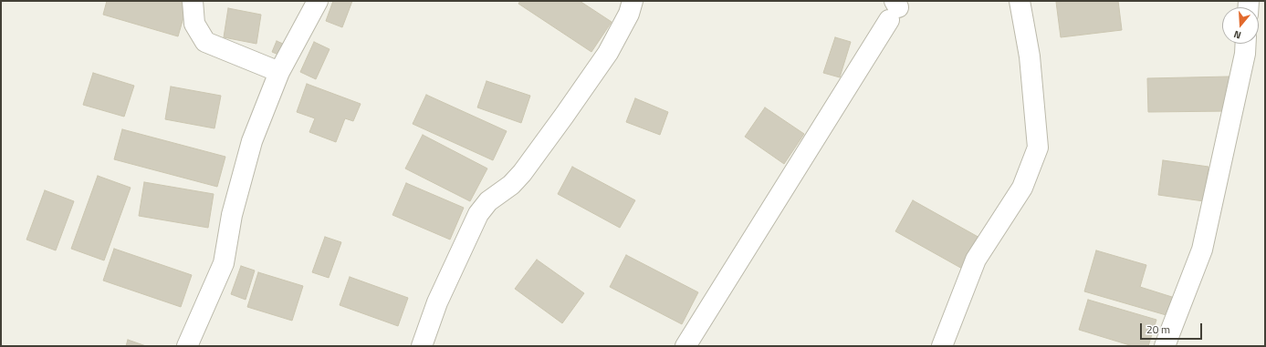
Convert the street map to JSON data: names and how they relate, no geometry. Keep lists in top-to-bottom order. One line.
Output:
{"scale_bar":"20 m","north":"bottom"}
